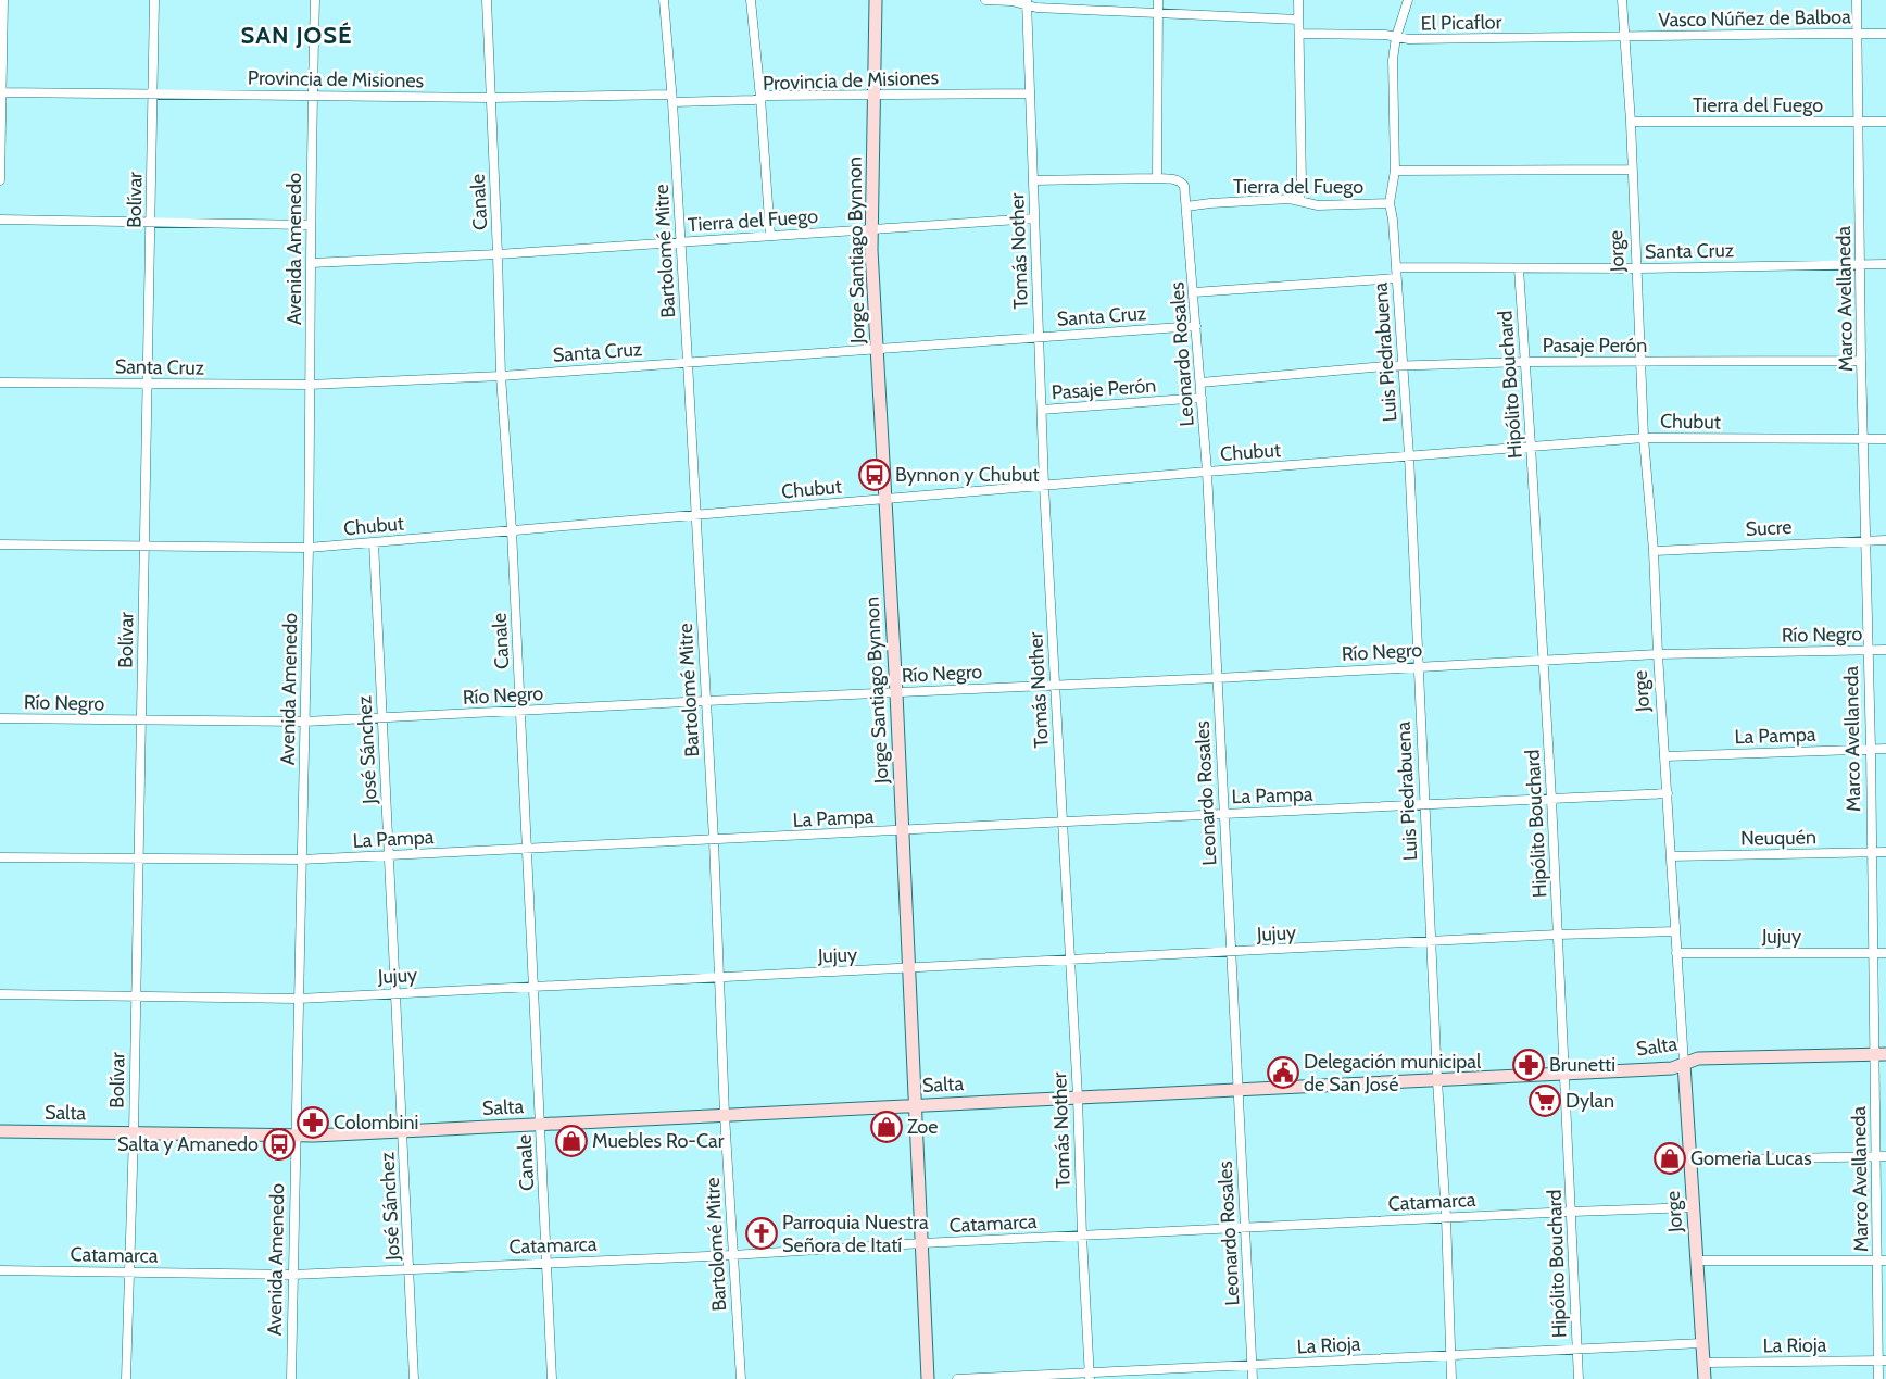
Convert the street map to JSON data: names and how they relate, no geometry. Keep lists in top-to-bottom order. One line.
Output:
{"streets":{"street":["Vasco Núñez de Balboa","El Picaflor","Provincia de Misiones","Tierra del Fuego","Bolívar","Canale","Avenida Amenedo","Jorge Santiago Bynnon","Bartolomé Mitre","Tomás Nother","Jorge","Santa Cruz","Marco Avellaneda","Pasaje Perón","Luis Piedrabuena","Leonardo Rosales","Hipólito Bouchard","Chubut","Sucre","Río Negro","La Pampa","José Sánchez","Neuquén","Jujuy","Salta","Catamarca","La Rioja"]},"crossings":[["Vasco Núñez de Balboa","El Picaflor"],["Vasco Núñez de Balboa","Jorge"],["Vasco Núñez de Balboa","Marco Avellaneda"],["El Picaflor","Jorge"],["Provincia de Misiones","Bolívar"],["Provincia de Misiones","Canale"],["Provincia de Misiones","Avenida Amenedo"],["Provincia de Misiones","Jorge Santiago Bynnon"],["Provincia de Misiones","Bartolomé Mitre"],["Provincia de Misiones","Tomás Nother"],["Tierra del Fuego","Canale"],["Tierra del Fuego","Avenida Amenedo"],["Tierra del Fuego","Jorge Santiago Bynnon"],["Tierra del Fuego","Bartolomé Mitre"],["Tierra del Fuego","Tomás Nother"],["Tierra del Fuego","Jorge"],["Tierra del Fuego","Marco Avellaneda"],["Tierra del Fuego","Luis Piedrabuena"],["Tierra del Fuego","Leonardo Rosales"],["Bolívar","Santa Cruz"],["Bolívar","Chubut"],["Bolívar","Río Negro"],["Bolívar","La Pampa"],["Bolívar","Jujuy"],["Bolívar","Salta"],["Bolívar","Catamarca"],["Canale","Santa Cruz"],["Canale","Chubut"],["Canale","Río Negro"],["Canale","La Pampa"],["Canale","Jujuy"],["Canale","Salta"],["Canale","Catamarca"],["Avenida Amenedo","Santa Cruz"],["Avenida Amenedo","Chubut"],["Avenida Amenedo","Río Negro"],["Avenida Amenedo","La Pampa"],["Avenida Amenedo","Jujuy"],["Avenida Amenedo","Salta"],["Avenida Amenedo","Catamarca"],["Jorge Santiago Bynnon","Santa Cruz"],["Jorge Santiago Bynnon","Chubut"],["Jorge Santiago Bynnon","Río Negro"],["Jorge Santiago Bynnon","La Pampa"],["Jorge Santiago Bynnon","Jujuy"],["Jorge Santiago Bynnon","Salta"],["Jorge Santiago Bynnon","Catamarca"],["Bartolomé Mitre","Santa Cruz"],["Bartolomé Mitre","Chubut"],["Bartolomé Mitre","Río Negro"],["Bartolomé Mitre","La Pampa"],["Bartolomé Mitre","Jujuy"],["Bartolomé Mitre","Salta"],["Bartolomé Mitre","Catamarca"],["Tomás Nother","Santa Cruz"],["Tomás Nother","Pasaje Perón"],["Tomás Nother","Chubut"],["Tomás Nother","Río Negro"],["Tomás Nother","La Pampa"],["Tomás Nother","Jujuy"],["Tomás Nother","Salta"],["Tomás Nother","Catamarca"],["Tomás Nother","La Rioja"],["Jorge","Santa Cruz"],["Jorge","Pasaje Perón"],["Jorge","Chubut"],["Jorge","Sucre"],["Jorge","Río Negro"],["Jorge","La Pampa"],["Jorge","Neuquén"],["Jorge","Jujuy"],["Jorge","Salta"],["Jorge","Catamarca"],["Jorge","La Rioja"],["Santa Cruz","Marco Avellaneda"],["Santa Cruz","Luis Piedrabuena"],["Santa Cruz","Leonardo Rosales"],["Santa Cruz","Hipólito Bouchard"],["Marco Avellaneda","Pasaje Perón"],["Marco Avellaneda","Chubut"],["Marco Avellaneda","Sucre"],["Marco Avellaneda","Río Negro"],["Marco Avellaneda","La Pampa"],["Marco Avellaneda","Neuquén"],["Marco Avellaneda","Jujuy"],["Marco Avellaneda","Salta"],["Marco Avellaneda","La Rioja"],["Pasaje Perón","Luis Piedrabuena"],["Pasaje Perón","Leonardo Rosales"],["Pasaje Perón","Hipólito Bouchard"],["Luis Piedrabuena","Chubut"],["Luis Piedrabuena","Río Negro"],["Luis Piedrabuena","La Pampa"],["Luis Piedrabuena","Jujuy"],["Luis Piedrabuena","Salta"],["Luis Piedrabuena","Catamarca"],["Luis Piedrabuena","La Rioja"],["Leonardo Rosales","Chubut"],["Leonardo Rosales","Río Negro"],["Leonardo Rosales","La Pampa"],["Leonardo Rosales","Jujuy"],["Leonardo Rosales","Salta"],["Leonardo Rosales","Catamarca"],["Leonardo Rosales","La Rioja"],["Hipólito Bouchard","Chubut"],["Hipólito Bouchard","Río Negro"],["Hipólito Bouchard","La Pampa"],["Hipólito Bouchard","Jujuy"],["Hipólito Bouchard","Salta"],["Hipólito Bouchard","Catamarca"],["Hipólito Bouchard","La Rioja"],["Chubut","José Sánchez"],["Río Negro","José Sánchez"],["La Pampa","José Sánchez"],["José Sánchez","Jujuy"],["José Sánchez","Salta"],["José Sánchez","Catamarca"]],"districts":["SAN JOSÉ"],"places":{"bus stop":["Bynnon y Chubut","Salta y Amanedo"],"pharmacy":["Brunetti","Colombini"],"public building":["Delegación municipal de San José"],"supermarket":["Dylan"],"shop":["Zoe","Muebles Ro-Car","Gomerìa Lucas"],"church":["Parroquia Nuestra Señora de Itatí"]}}
